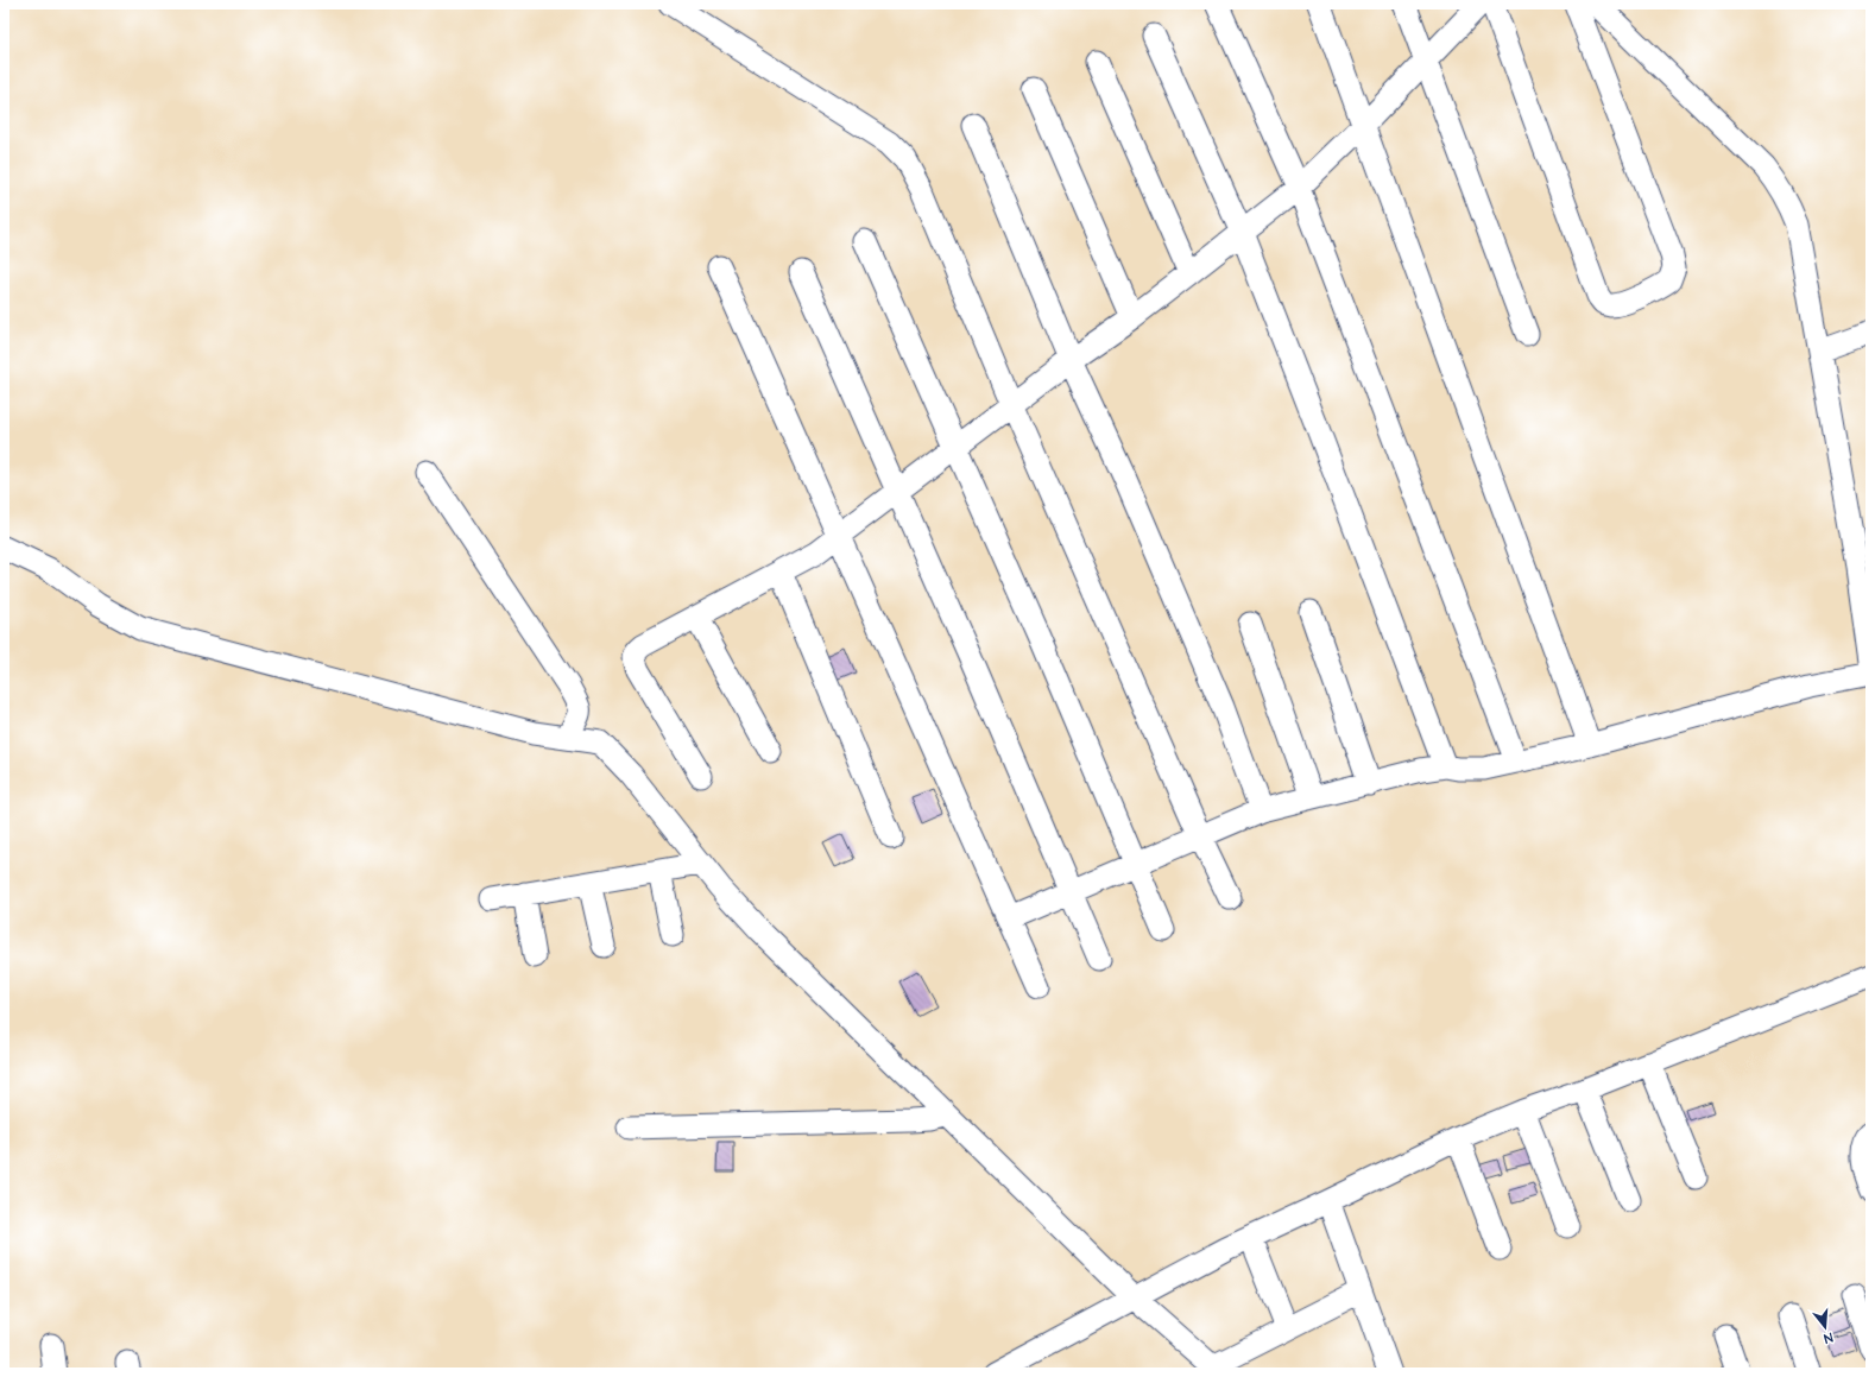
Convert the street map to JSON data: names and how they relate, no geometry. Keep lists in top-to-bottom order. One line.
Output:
{"north":"bottom"}
